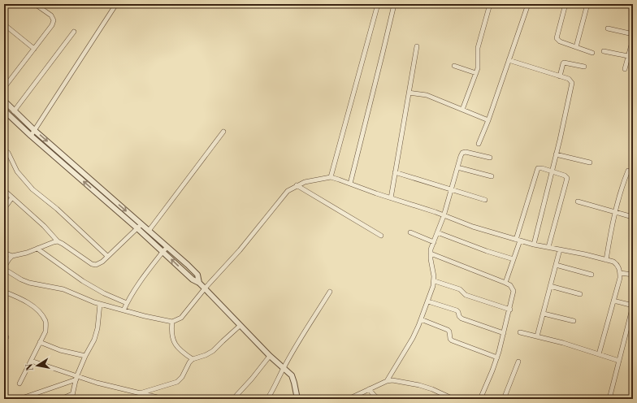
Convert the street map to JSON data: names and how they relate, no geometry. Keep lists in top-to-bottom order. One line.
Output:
{"north":"left"}
